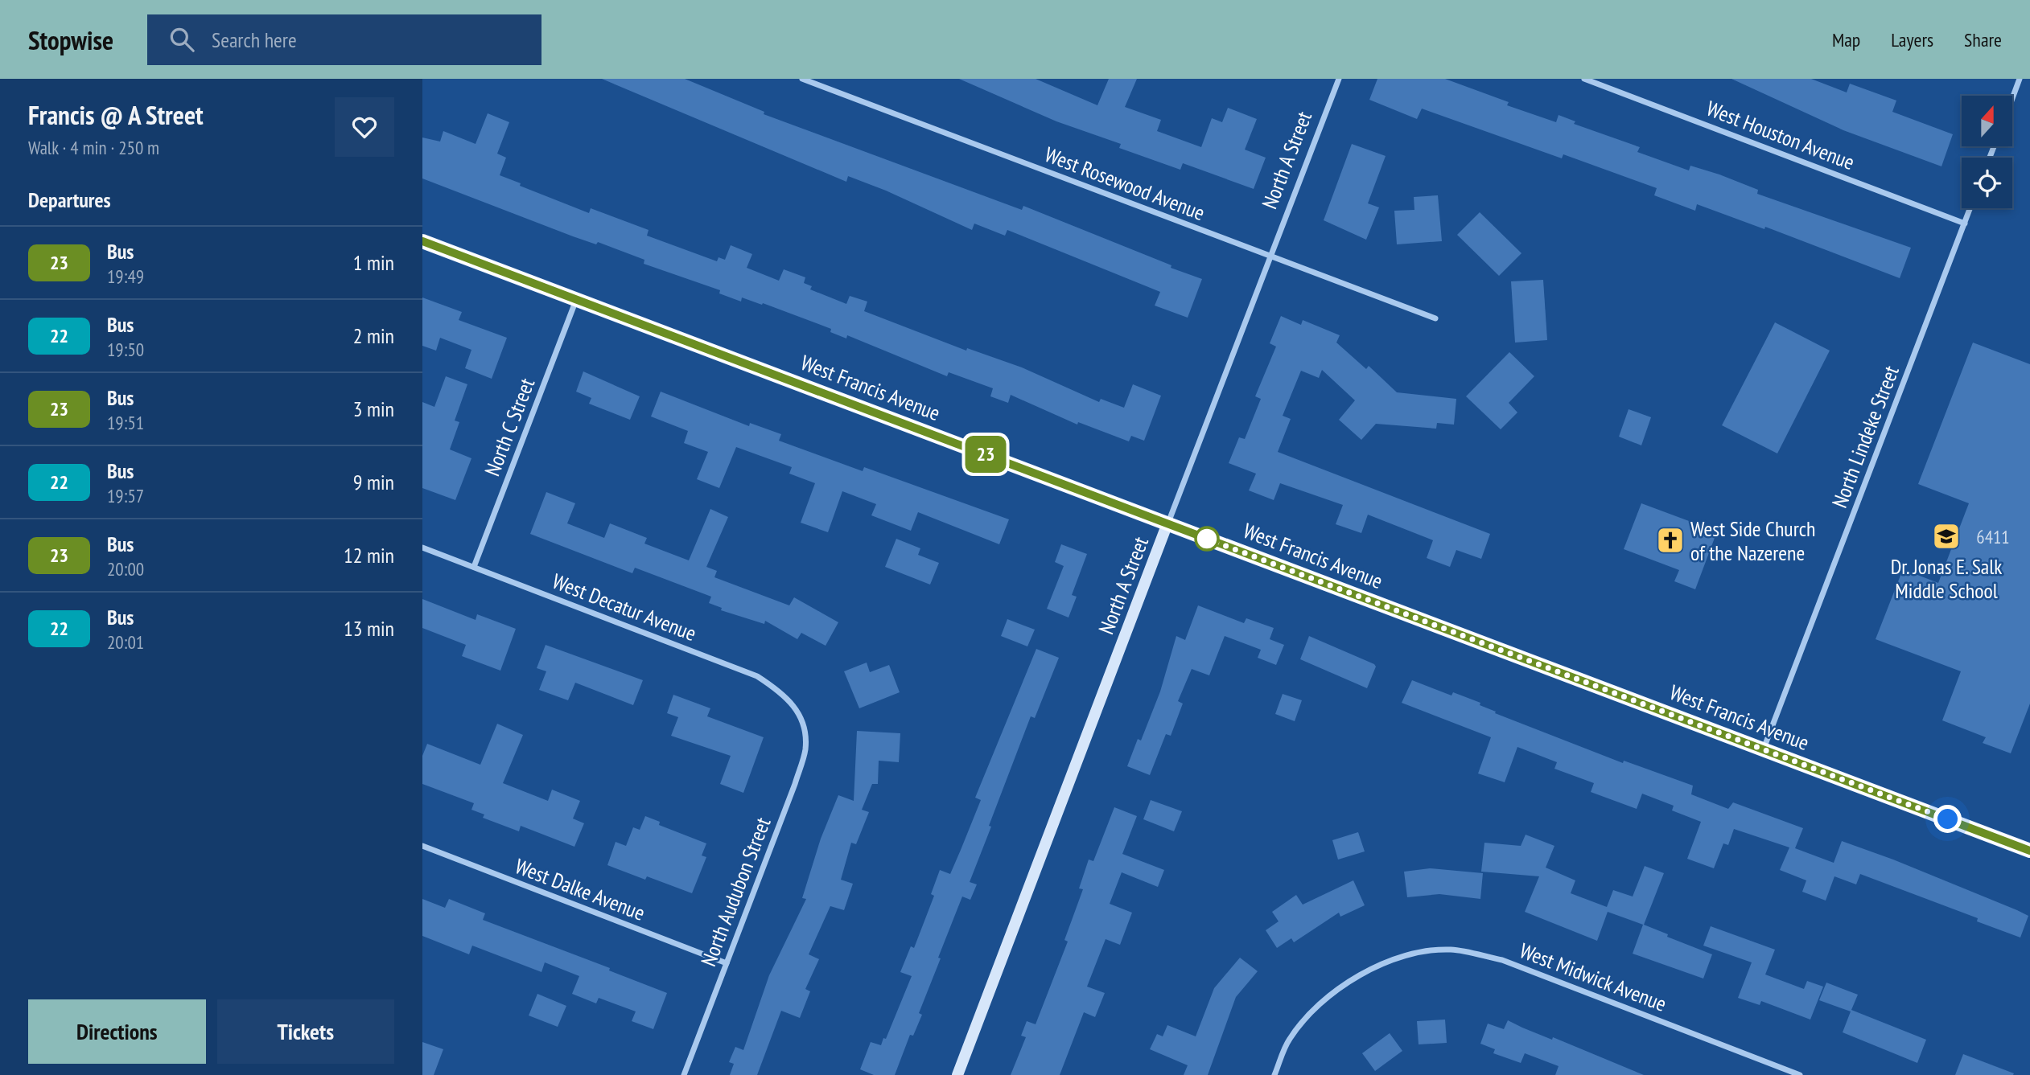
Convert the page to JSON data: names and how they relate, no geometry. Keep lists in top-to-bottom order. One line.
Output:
{"streets":{"main road":["West Francis Avenue"],"street":["West Houston Avenue","North A Street","West Rosewood Avenue","North C Street","North Lindeke Street","West Decatur Avenue","West Dalke Avenue","North Audubon Street","West Midwick Avenue"]},"crossings":[["West Houston Avenue","North Lindeke Street"],["North A Street","West Rosewood Avenue"],["North A Street","West Francis Avenue"],["West Francis Avenue","North C Street"],["West Francis Avenue","North Lindeke Street"],["North C Street","West Decatur Avenue"],["West Decatur Avenue","North Audubon Street"],["West Dalke Avenue","North Audubon Street"]],"places":{"school or university":["Dr. Jonas E. Salk Middle School"],"church":["West Side Church of the Nazerene"]},"lines":["bus line 23"],"house_numbers":["6411"],"north":"top","page":{"header":"Stopwise","search":"Search here","nav":["Map","Layers","Share"],"heading":[["Francis @ A Street","Walk · 4 min · 250 m"],"Departures"],"on_map":"23","list":[{"mark":"23","name":"Bus","note":"19:49","value":"1 min"},{"mark":"22","name":"Bus","note":"19:50","value":"2 min"},{"mark":"23","name":"Bus","note":"19:51","value":"3 min"},{"mark":"22","name":"Bus","note":"19:57","value":"9 min"},{"mark":"23","name":"Bus","note":"20:00","value":"12 min"},{"mark":"22","name":"Bus","note":"20:01","value":"13 min"}],"buttons":["Directions","Tickets"]}}
